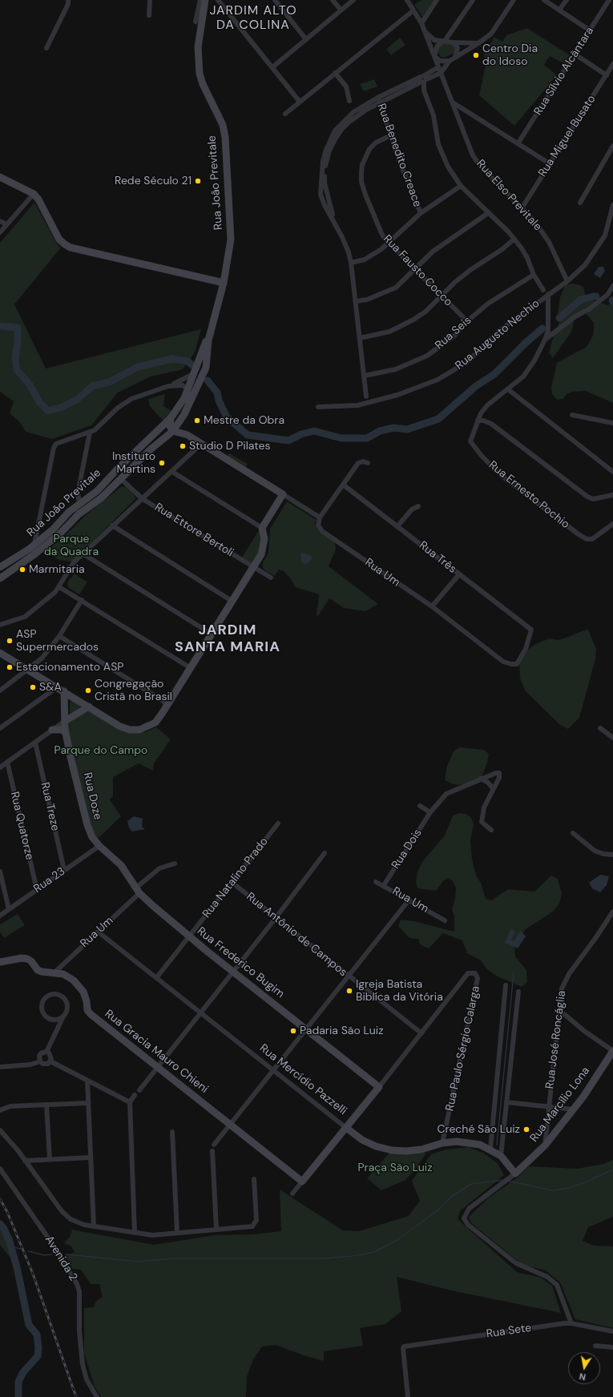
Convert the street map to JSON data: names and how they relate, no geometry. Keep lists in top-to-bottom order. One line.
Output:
{"streets":{"street":["Rua Sílvio Alcântara","Rua Miguel Busato","Rua Benedito Creace","Rua João Previtale","Rua Elso Previtale","Rua Fausto Cocco","Rua Seis","Rua Augusto Nechio","Rua Ernesto Pochio","Rua Ettore Bertoli","Rua Três","Rua Um","Rua Doze","Rua Treze","Rua Quatorze","Rua Dois","Rua Natalino Prado","Rua 23","Rua Antônio de Campos","Rua Frederico Bugim","Rua José Roncáglia","Rua Paulo Sérgio Calarga","Rua Gracia Mauro Chieni","Rua Mercídio Pazzelli","Rua Marcílio Lona","Avenida 2","Rua Sete"]},"crossings":[["Rua Miguel Busato","Rua Elso Previtale"],["Rua Benedito Creace","Rua Fausto Cocco"],["Rua João Previtale","Rua Ettore Bertoli"],["Rua Elso Previtale","Rua Augusto Nechio"],["Rua Fausto Cocco","Rua Seis"],["Rua Três","Rua Um"],["Rua Um","Rua Dois"],["Rua Um","Rua Frederico Bugim"],["Rua Um","Rua Gracia Mauro Chieni"],["Rua Um","Rua Mercídio Pazzelli"],["Rua Doze","Rua 23"],["Rua Doze","Rua Frederico Bugim"],["Rua Treze","Rua 23"],["Rua Quatorze","Rua 23"],["Rua Natalino Prado","Rua Antônio de Campos"],["Rua Natalino Prado","Rua Frederico Bugim"],["Rua Natalino Prado","Rua Mercídio Pazzelli"],["Rua 23","Rua Frederico Bugim"],["Rua Antônio de Campos","Rua Paulo Sérgio Calarga"],["Rua José Roncáglia","Rua Marcílio Lona"],["Rua Paulo Sérgio Calarga","Rua Mercídio Pazzelli"],["Rua Mercídio Pazzelli","Rua Marcílio Lona"],["Rua Marcílio Lona","Rua Sete"]],"districts":["JARDIM ALTO DA COLINA","JARDIM SANTA MARIA"],"parks":["Parque da Quadra","Parque do Campo","Praça São Luiz"],"places":["Centro Dia do Idoso","Rede Século 21","Mestre da Obra","Studio D Pilates","Instituto Martins","Marmitaria","ASP Supermercados","Estacionamento ASP","S&A","Congregação Cristã no Brasil","Igreja Batista Biblíca da Vitória","Padaria São Luiz","Creché São Luiz"],"north":"bottom"}
